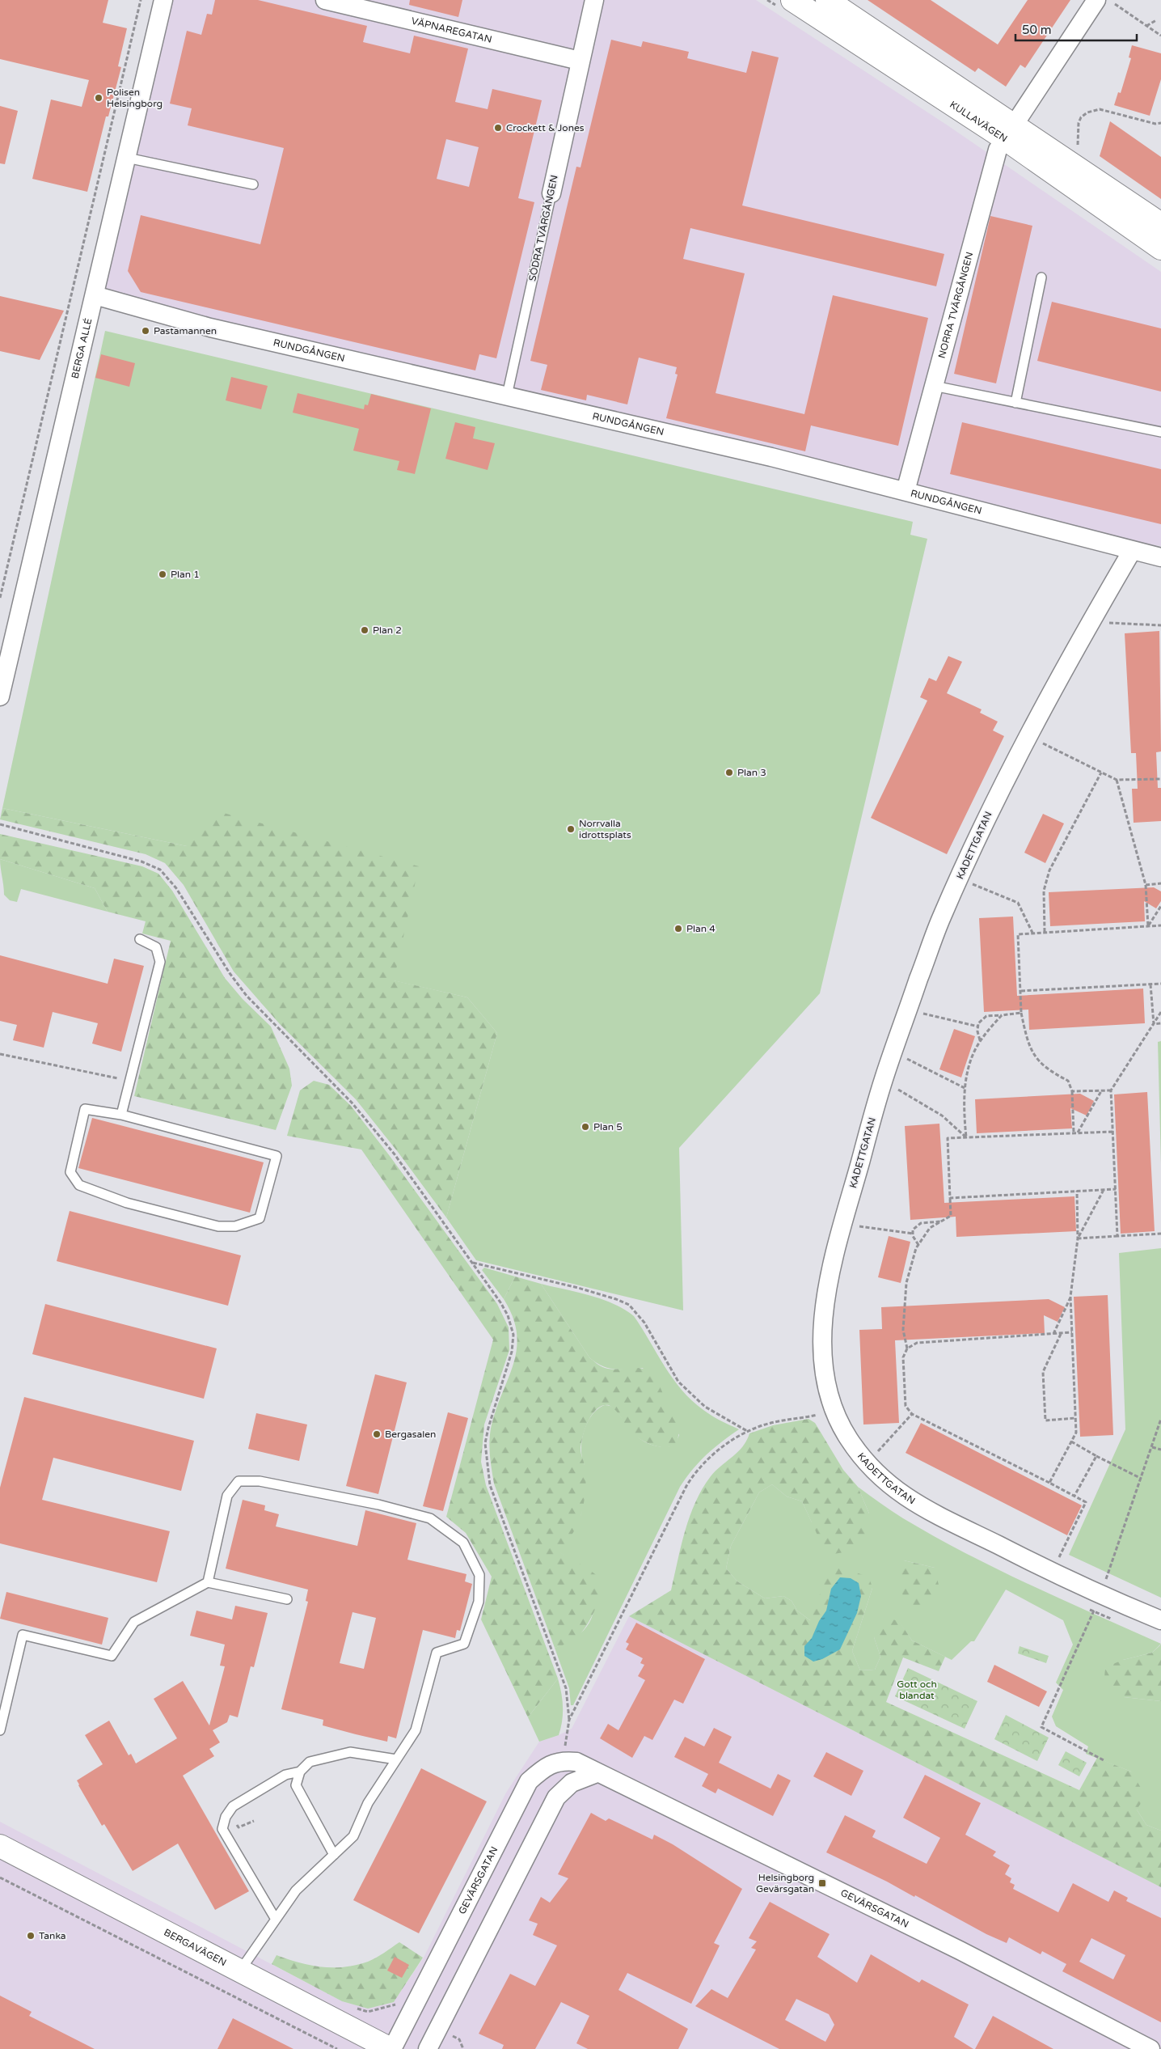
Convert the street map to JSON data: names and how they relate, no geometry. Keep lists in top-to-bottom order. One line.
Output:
{"streets":{"street":["VÄPNAREGATAN","KULLAVÄGEN","SÖDRA TVÄRGÅNGEN","NORRA TVÄRGÅNGEN","BERGA ALLÉ","RUNDGÅNGEN","KADETTGATAN","GEVÄRSGATAN","BERGAVÄGEN"]},"crossings":[["VÄPNAREGATAN","SÖDRA TVÄRGÅNGEN"],["KULLAVÄGEN","NORRA TVÄRGÅNGEN"],["SÖDRA TVÄRGÅNGEN","RUNDGÅNGEN"],["NORRA TVÄRGÅNGEN","RUNDGÅNGEN"],["BERGA ALLÉ","RUNDGÅNGEN"],["RUNDGÅNGEN","KADETTGATAN"],["GEVÄRSGATAN","BERGAVÄGEN"]],"parks":["Gott och blandat"],"places":{"other":["Polisen Helsingborg","Crockett & Jones","Pastamannen","Plan 1","Plan 2","Plan 3","Norrvalla idrottsplats","Plan 4","Plan 5","Bergasalen","Tanka"],"transit":["Helsingborg Gevärsgatan"]},"scale_bar":"50 m"}
